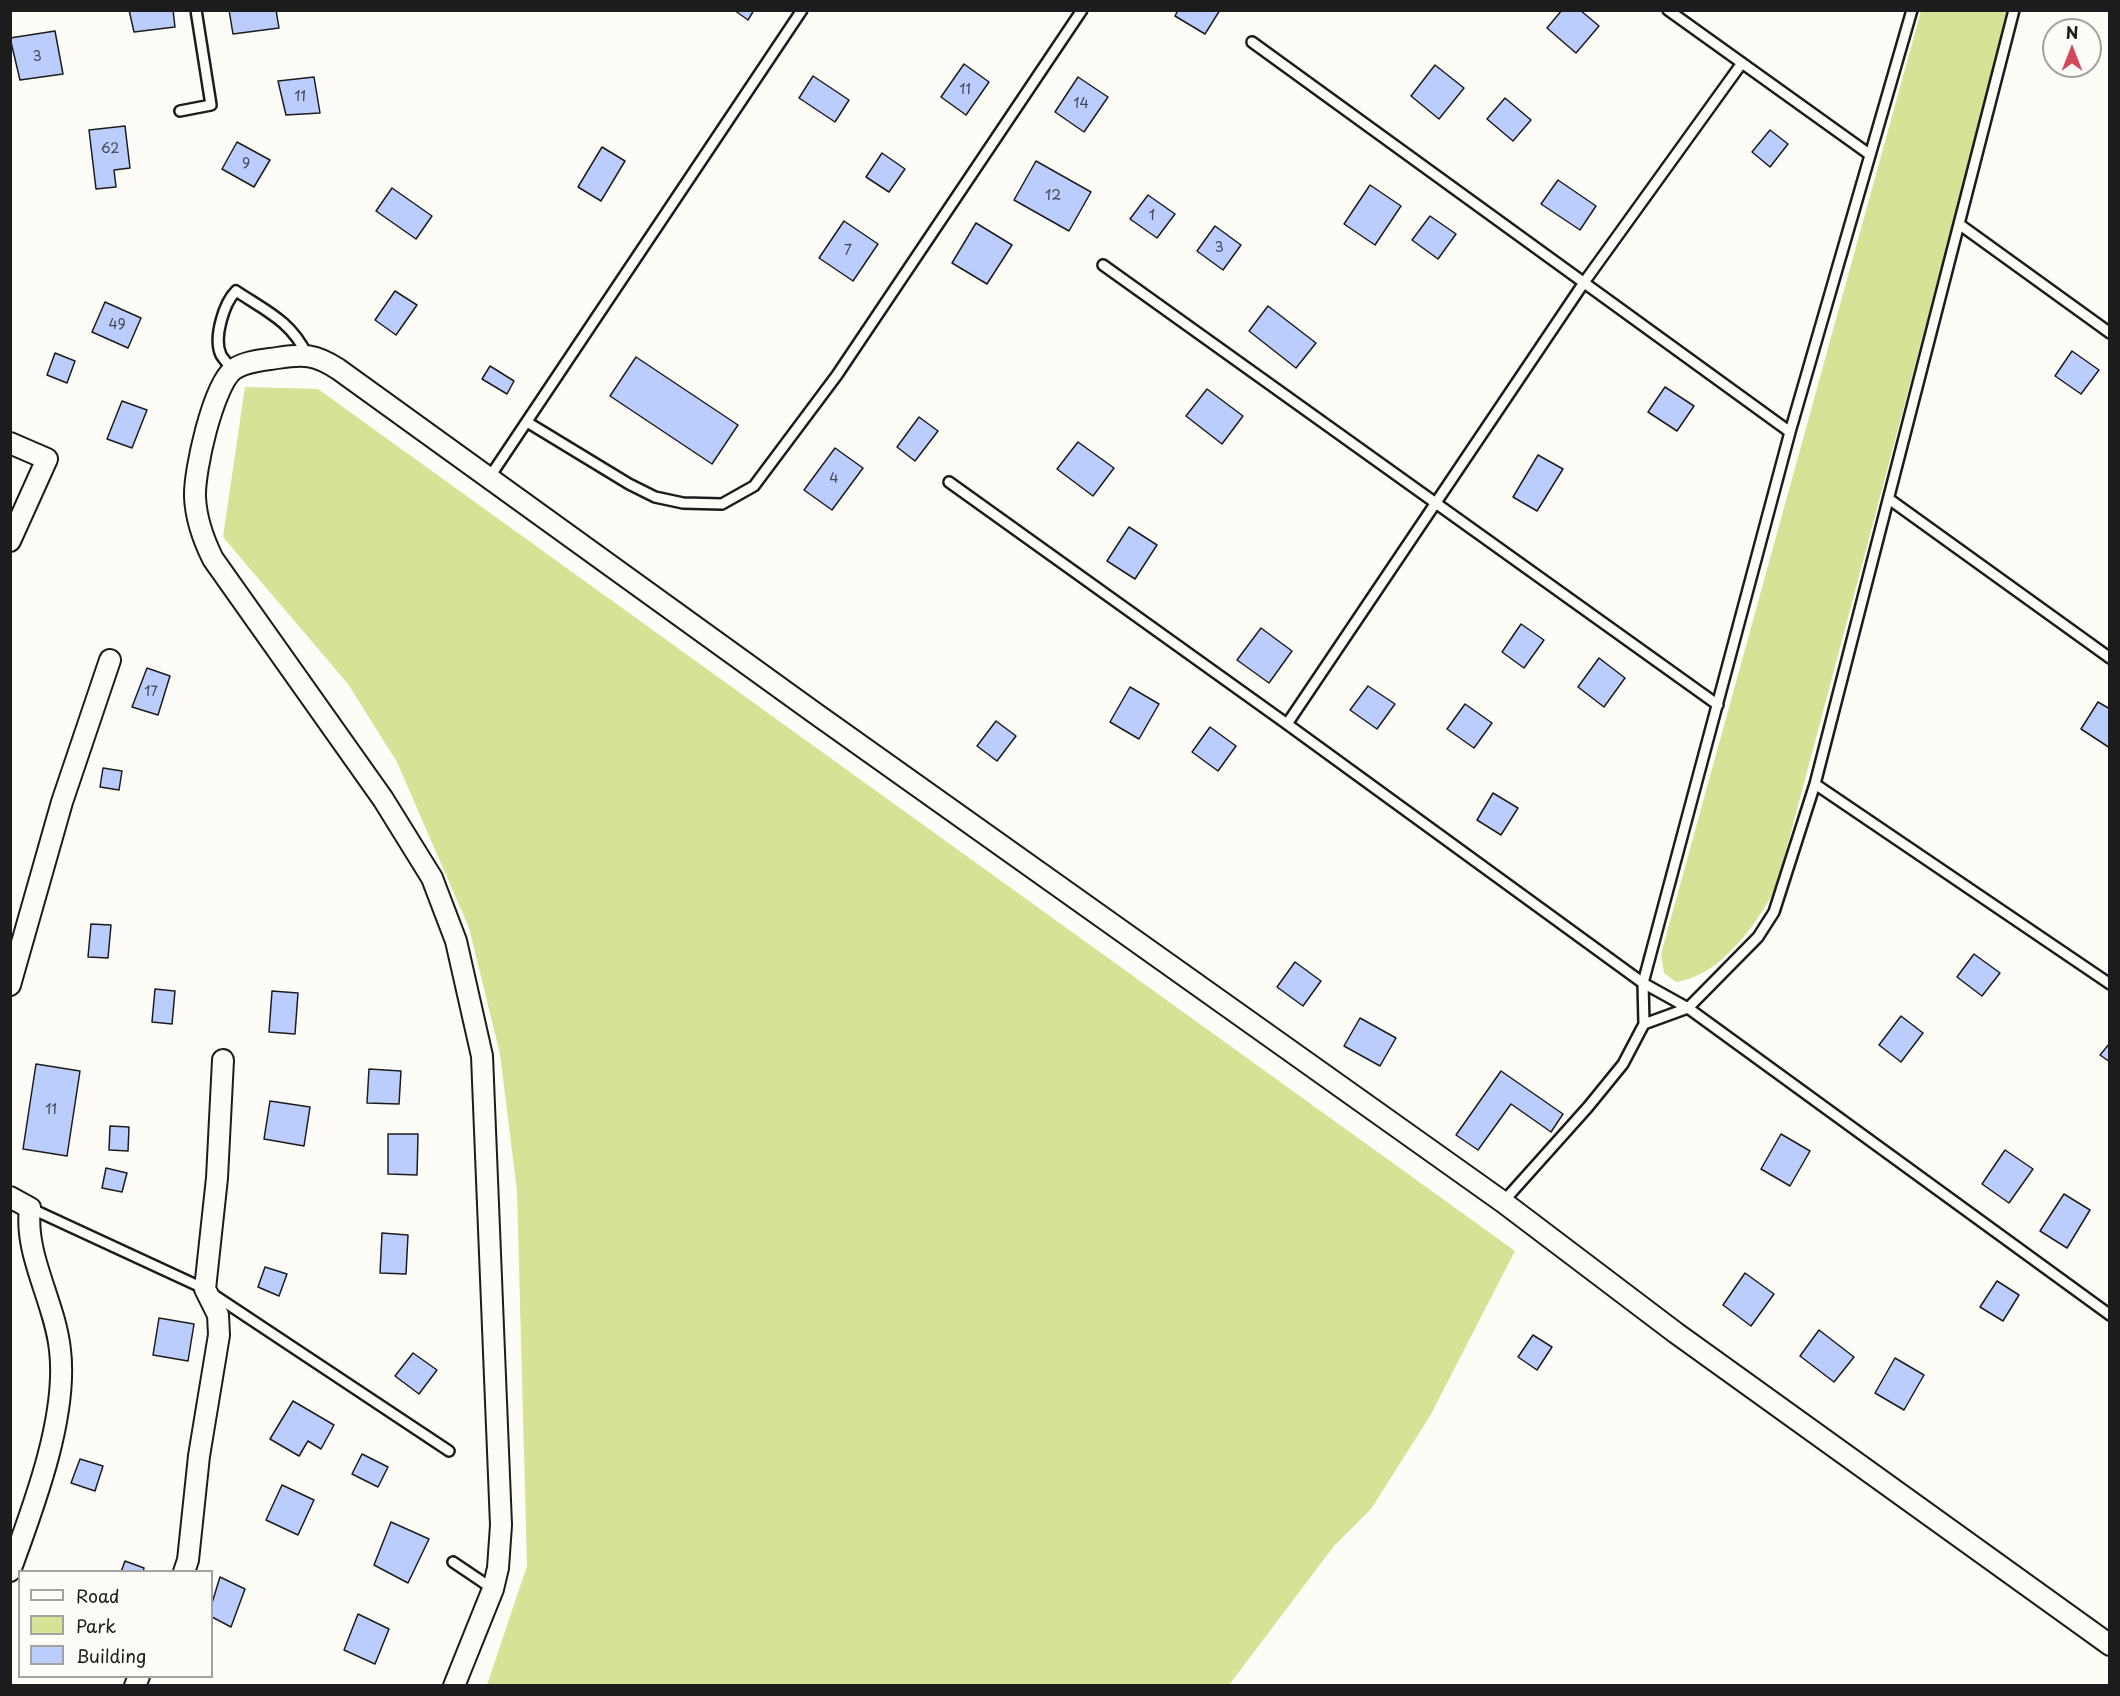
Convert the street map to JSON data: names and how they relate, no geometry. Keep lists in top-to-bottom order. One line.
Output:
{"house_numbers":["3","11","11","14","62","9","12","1","3","7","49","4","17","11"],"legend":["Road","Park","Building"],"north":"top"}
